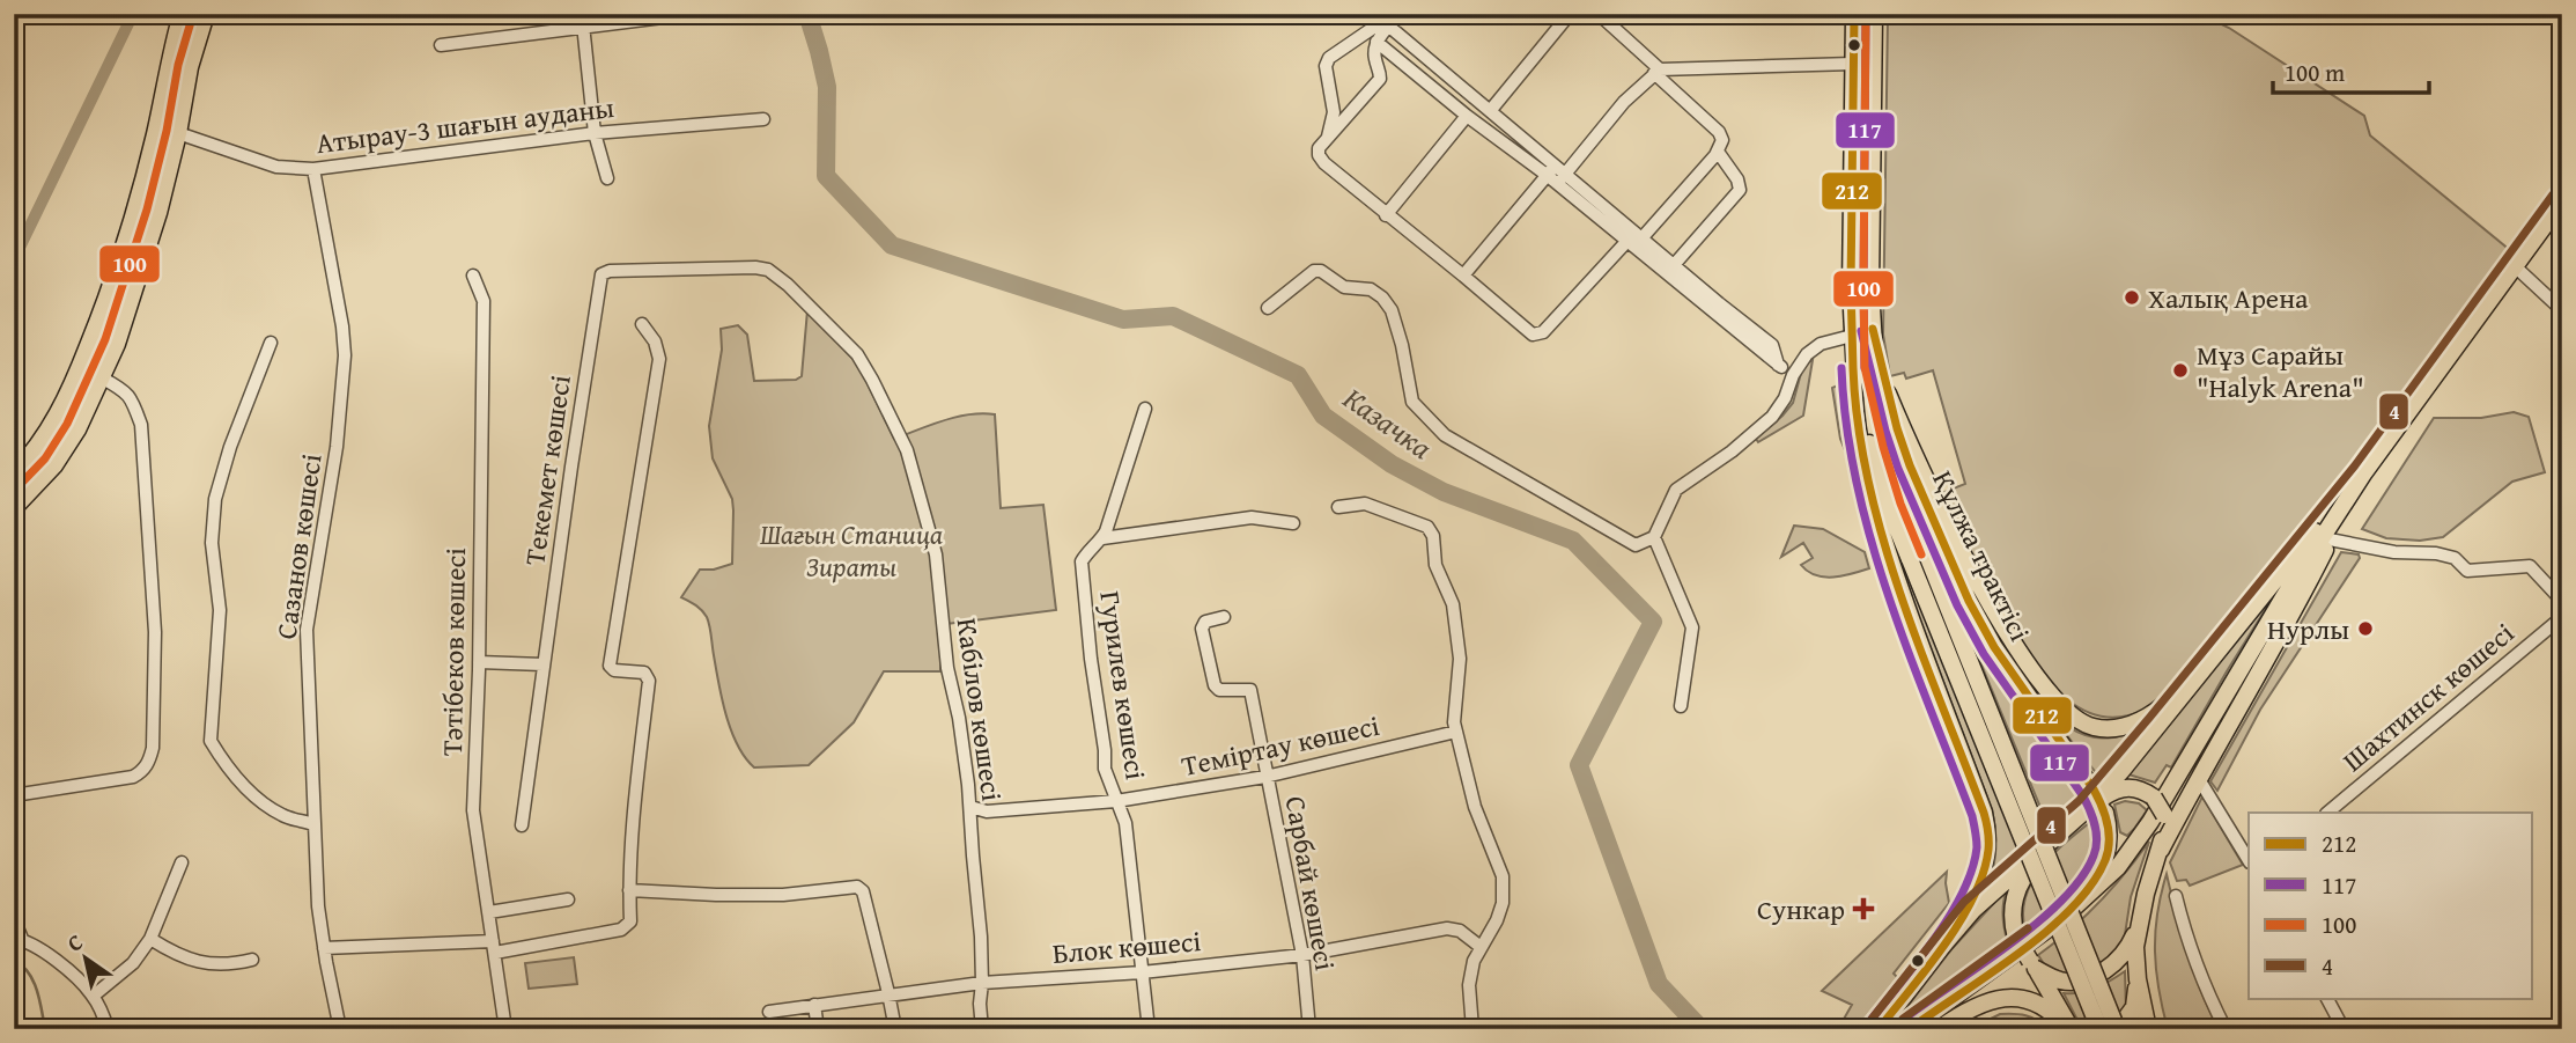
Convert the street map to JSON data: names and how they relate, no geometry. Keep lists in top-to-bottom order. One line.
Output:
{"streets":{"main road":["Құлжа трактісі"],"street":["Атырау-3 шағын ауданы","Текемет көшесі","Сазанов көшесі","Тәтібеков көшесі","Гурилев көшесі","Шахтинск көшесі","Кабілов көшесі","Теміртау көшесі","Сарбай көшесі","Блок көшесі"]},"crossings":[["Атырау-3 шағын ауданы","Сазанов көшесі"],["Текемет көшесі","Кабілов көшесі"],["Гурилев көшесі","Теміртау көшесі"],["Гурилев көшесі","Блок көшесі"],["Кабілов көшесі","Теміртау көшесі"],["Кабілов көшесі","Блок көшесі"],["Теміртау көшесі","Сарбай көшесі"],["Сарбай көшесі","Блок көшесі"]],"water":["Казачка"],"parks":["Шағын Станица Зираты"],"places":{"other":["Халық Арена","Мұз Сарайы \"Halyk Arena\"","Нурлы"],"health":["Сункар"]},"lines":["transit line 212","transit line 117","transit line 100","transit line 4"],"legend":["212","117","100","4"],"scale_bar":"100 m","north":"top left"}
